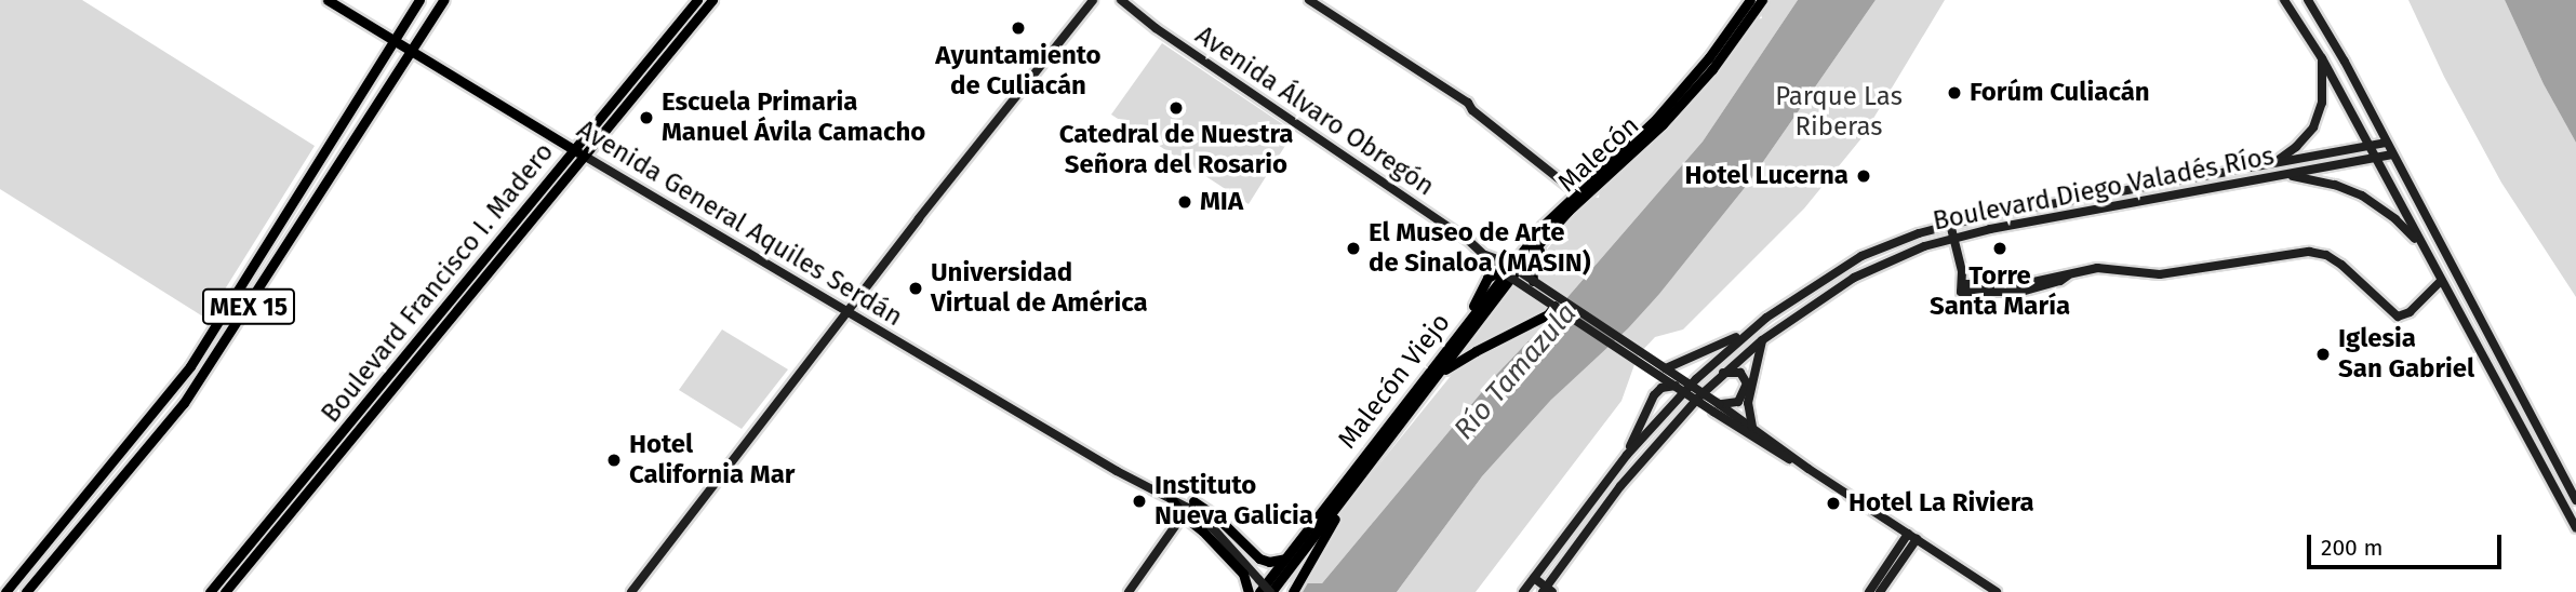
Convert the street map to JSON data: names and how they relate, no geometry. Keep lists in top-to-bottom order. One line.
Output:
{"streets":{"main road":["Avenida Álvaro Obregón","Malecón","Boulevard Diego Valadés Ríos","Avenida General Aquiles Serdán","Boulevard Francisco I. Madero","MEX 15","Malecón Viejo"]},"crossings":[["Avenida General Aquiles Serdán","Boulevard Francisco I. Madero"],["Avenida General Aquiles Serdán","MEX 15"]],"water":["Río Tamazula"],"parks":["Parque Las Riberas"],"places":["Ayuntamiento de Culiacán","Forúm Culiacán","Catedral de Nuestra Señora del Rosario","Escuela Primaria Manuel Ávila Camacho","Hotel Lucerna","MIA","El Museo de Arte de Sinaloa (MASIN)","Torre Santa María","Universidad Virtual de América","Iglesia San Gabriel","Hotel California Mar","Instituto Nueva Galicia","Hotel La Riviera"],"scale_bar":"200 m"}
